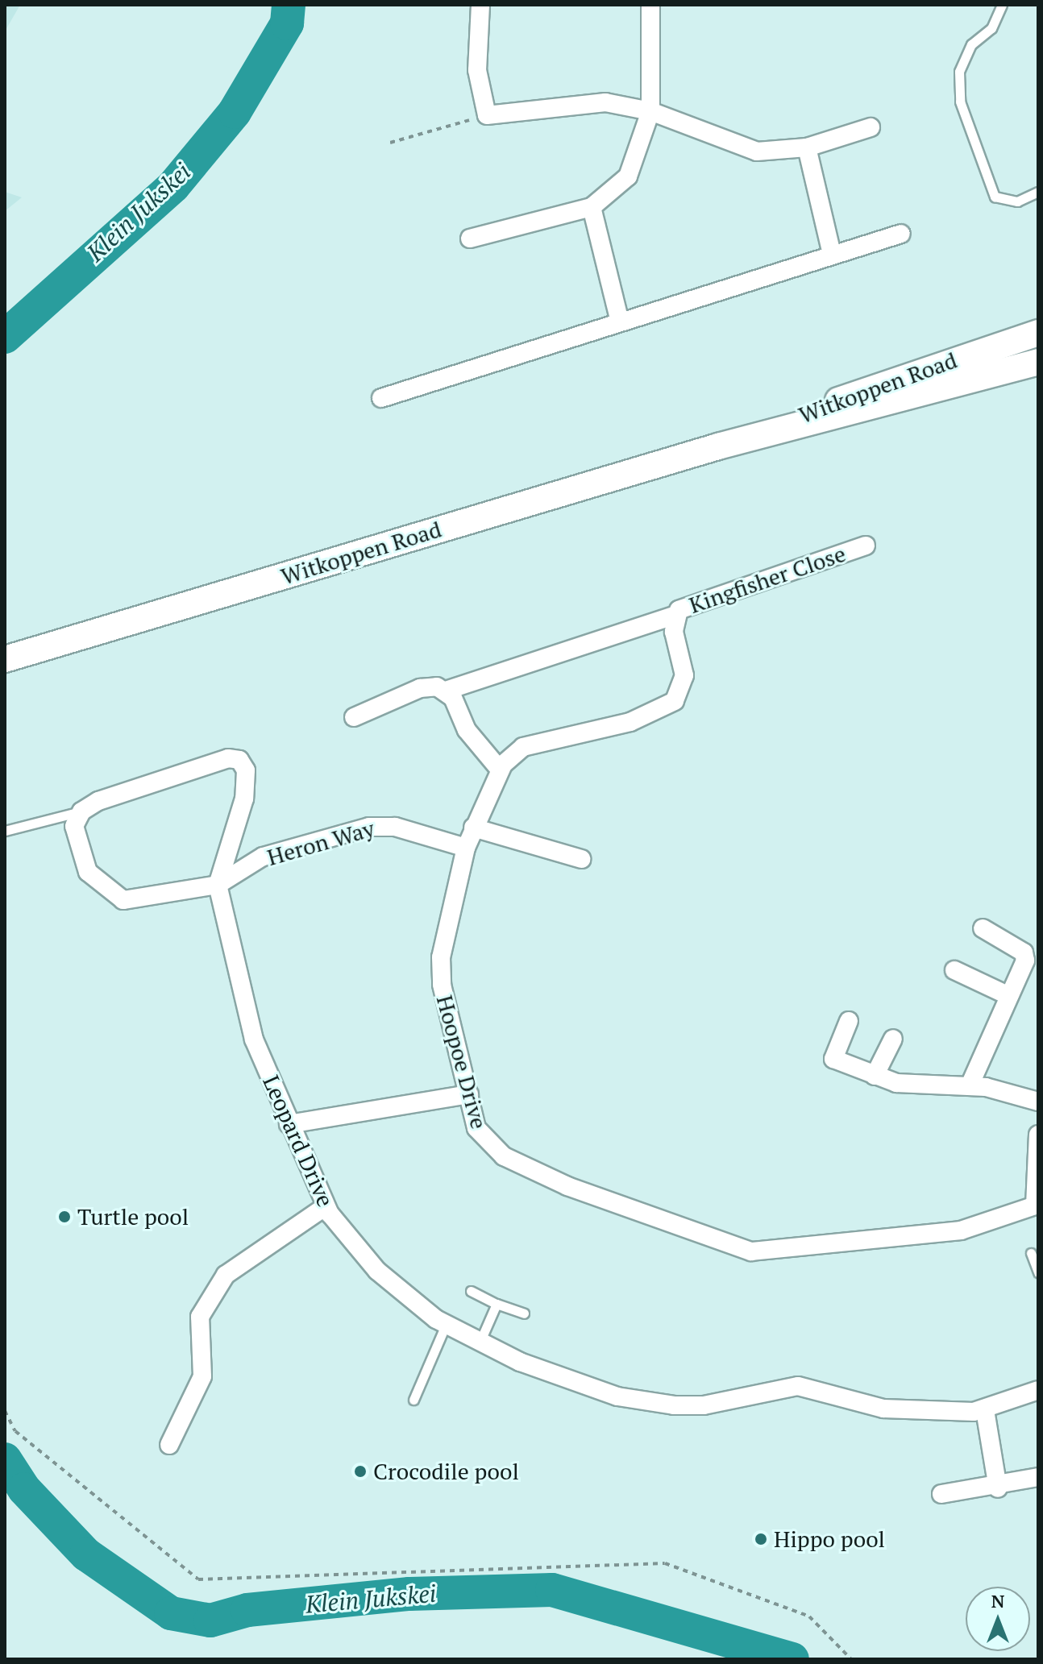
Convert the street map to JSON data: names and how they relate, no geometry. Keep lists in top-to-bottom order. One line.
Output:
{"streets":{"main road":["Witkoppen Road"],"street":["Kingfisher Close","Heron Way","Hoopoe Drive","Leopard Drive"]},"crossings":[["Kingfisher Close","Hoopoe Drive"],["Heron Way","Hoopoe Drive"],["Heron Way","Leopard Drive"]],"water":["Klein Jukskei"],"places":["Turtle pool","Crocodile pool","Hippo pool"],"north":"top"}
